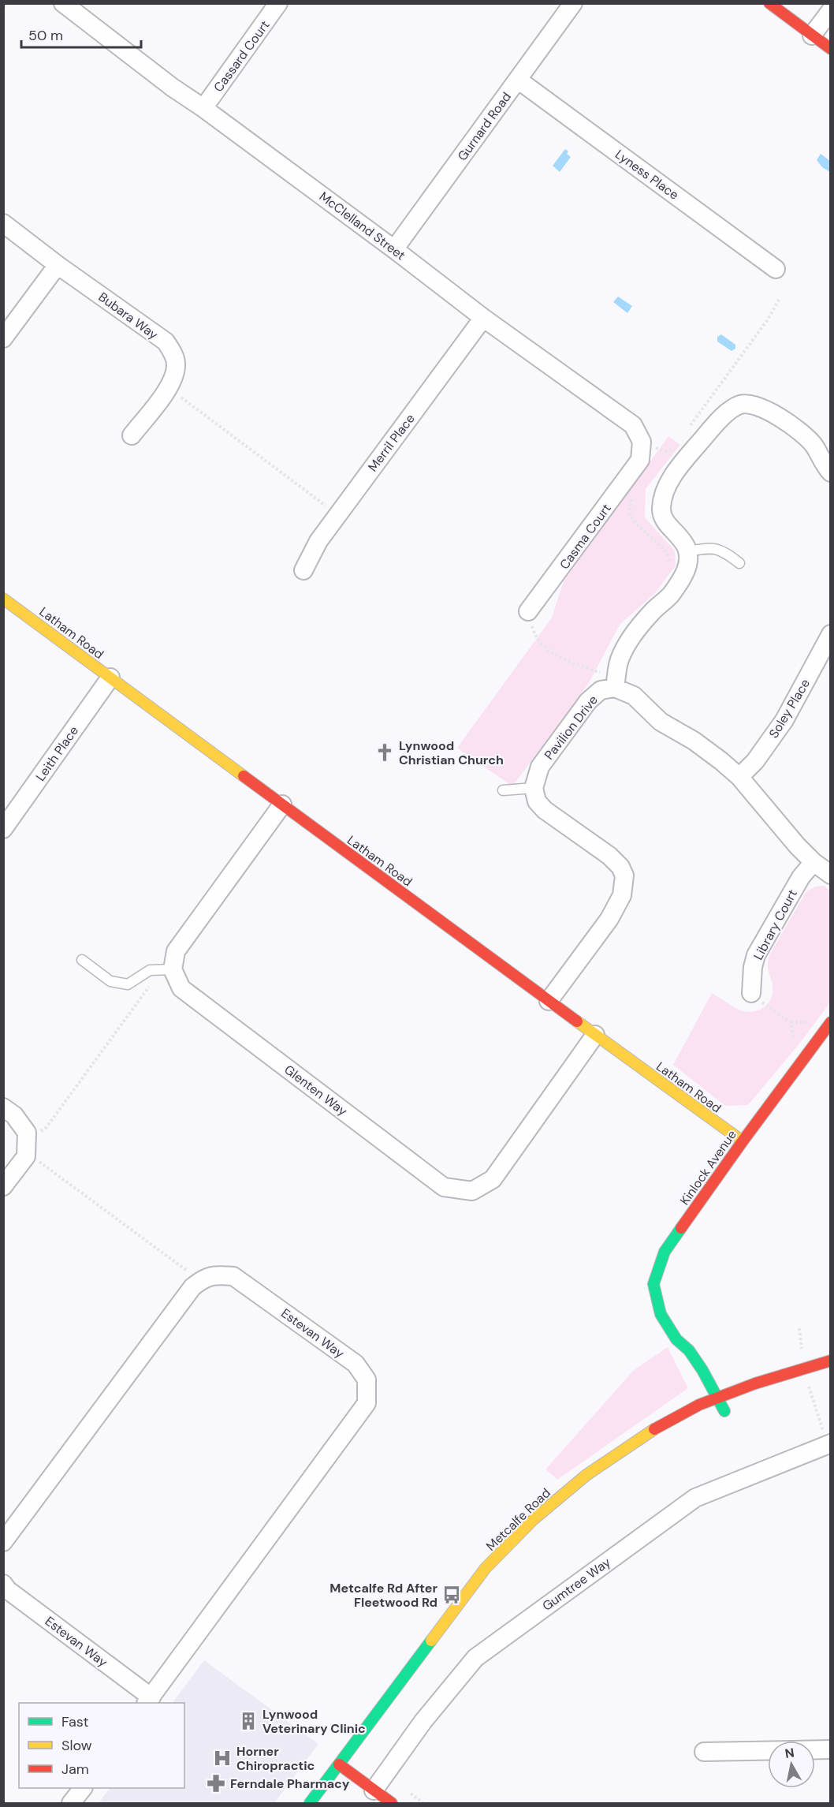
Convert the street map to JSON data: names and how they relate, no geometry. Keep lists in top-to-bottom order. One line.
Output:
{"streets":{"street":["Cassard Court","Gurnard Road","Lyness Place","McClelland Street","Bubara Way","Merril Place","Casma Court","Latham Road","Soley Place","Pavilion Drive","Leith Place","Library Court","Glenten Way","Kinlock Avenue","Estevan Way","Metcalfe Road","Gumtree Way"]},"crossings":[["Cassard Court","McClelland Street"],["Gurnard Road","Lyness Place"],["Gurnard Road","McClelland Street"],["McClelland Street","Merril Place"],["McClelland Street","Casma Court"],["Latham Road","Leith Place"],["Latham Road","Glenten Way"],["Latham Road","Kinlock Avenue"],["Kinlock Avenue","Metcalfe Road"]],"places":{"church":["Lynwood Christian Church"],"bus stop":["Metcalfe Rd After Fleetwood Rd"],"building":["Lynwood Veterinary Clinic"],"hospital":["Horner Chiropractic"],"pharmacy":["Ferndale Pharmacy"]},"legend":["Fast","Slow","Jam"],"scale_bar":"50 m","north":"top"}
